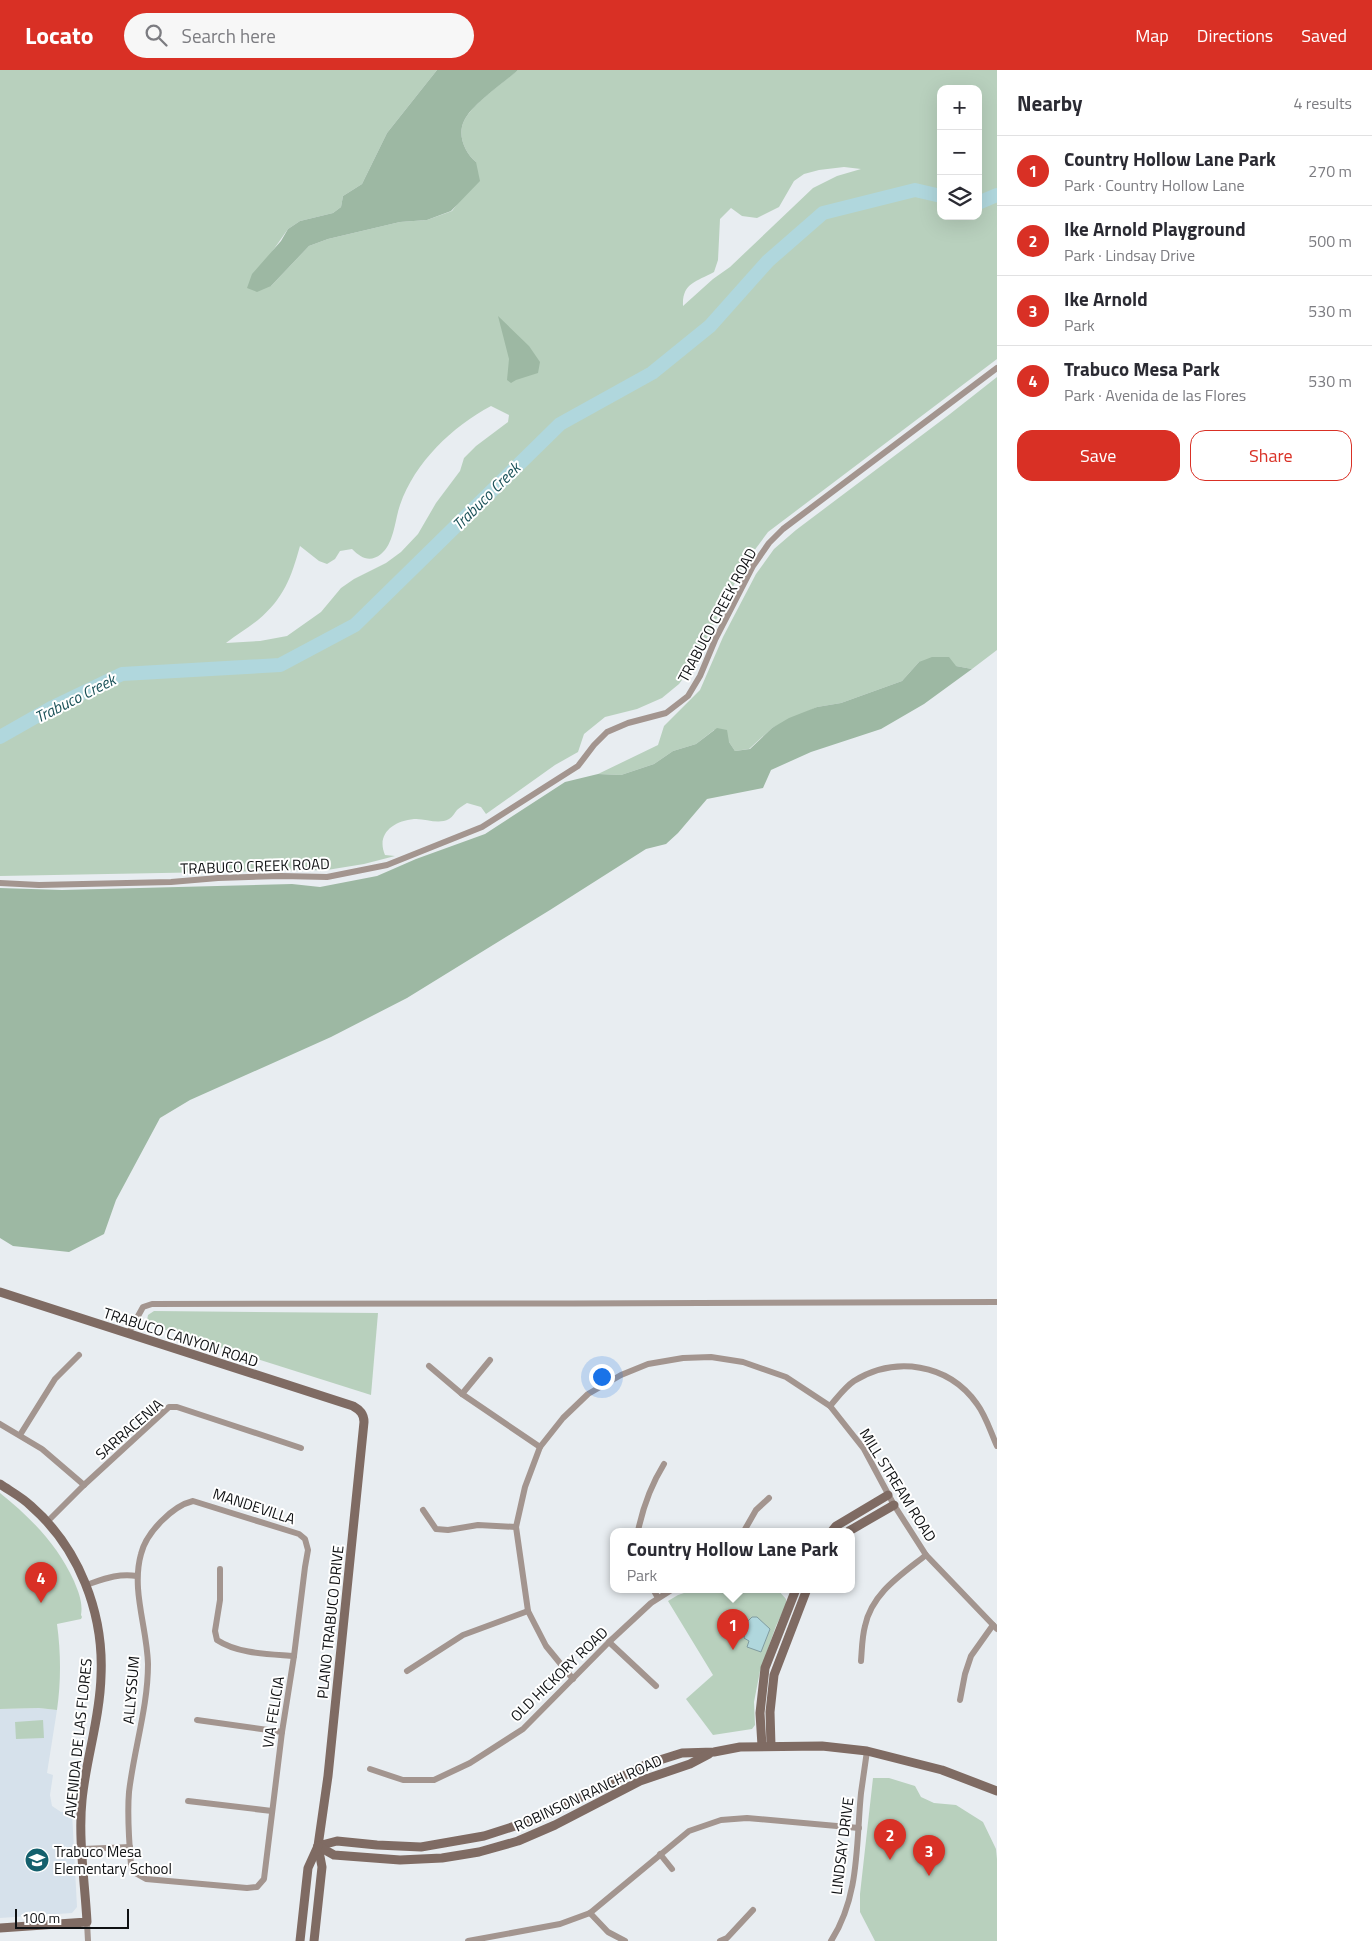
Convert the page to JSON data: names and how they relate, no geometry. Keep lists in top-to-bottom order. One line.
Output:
{"streets":{"street":["TRABUCO CREEK ROAD","TRABUCO CANYON ROAD","SARRACENIA","MILL STREAM ROAD","MANDEVILLA","PLANO TRABUCO DRIVE","OLD HICKORY ROAD","ALLYSSUM","VIA FELICIA","AVENIDA DE LAS FLORES","ROBINSON RANCH ROAD","LINDSAY DRIVE"]},"crossings":[["TRABUCO CANYON ROAD","PLANO TRABUCO DRIVE"],["SARRACENIA","AVENIDA DE LAS FLORES"],["MILL STREAM ROAD","OLD HICKORY ROAD"],["MANDEVILLA","ALLYSSUM"],["MANDEVILLA","VIA FELICIA"],["PLANO TRABUCO DRIVE","ROBINSON RANCH ROAD"],["ALLYSSUM","VIA FELICIA"],["ROBINSON RANCH ROAD","LINDSAY DRIVE"]],"water":["Trabuco Creek"],"places":{"school or university":["Trabuco Mesa Elementary School"]},"scale_bar":"100 m","page":{"header":"Locato","search":"Search here","nav":["Map","Directions","Saved"],"heading":["Nearby","4 results"],"map_buttons":["+","−"],"list":[{"mark":"1","name":"Country Hollow Lane Park","note":"Park · Country Hollow Lane","value":"270 m"},{"mark":"2","name":"Ike Arnold Playground","note":"Park · Lindsay Drive","value":"500 m"},{"mark":"3","name":"Ike Arnold","note":"Park","value":"530 m"},{"mark":"4","name":"Trabuco Mesa Park","note":"Park · Avenida de las Flores","value":"530 m"}],"buttons":["Save","Share"],"popup":["Country Hollow Lane Park","Park"],"pins":["4","1","2","3"],"scale":"100 m"}}
